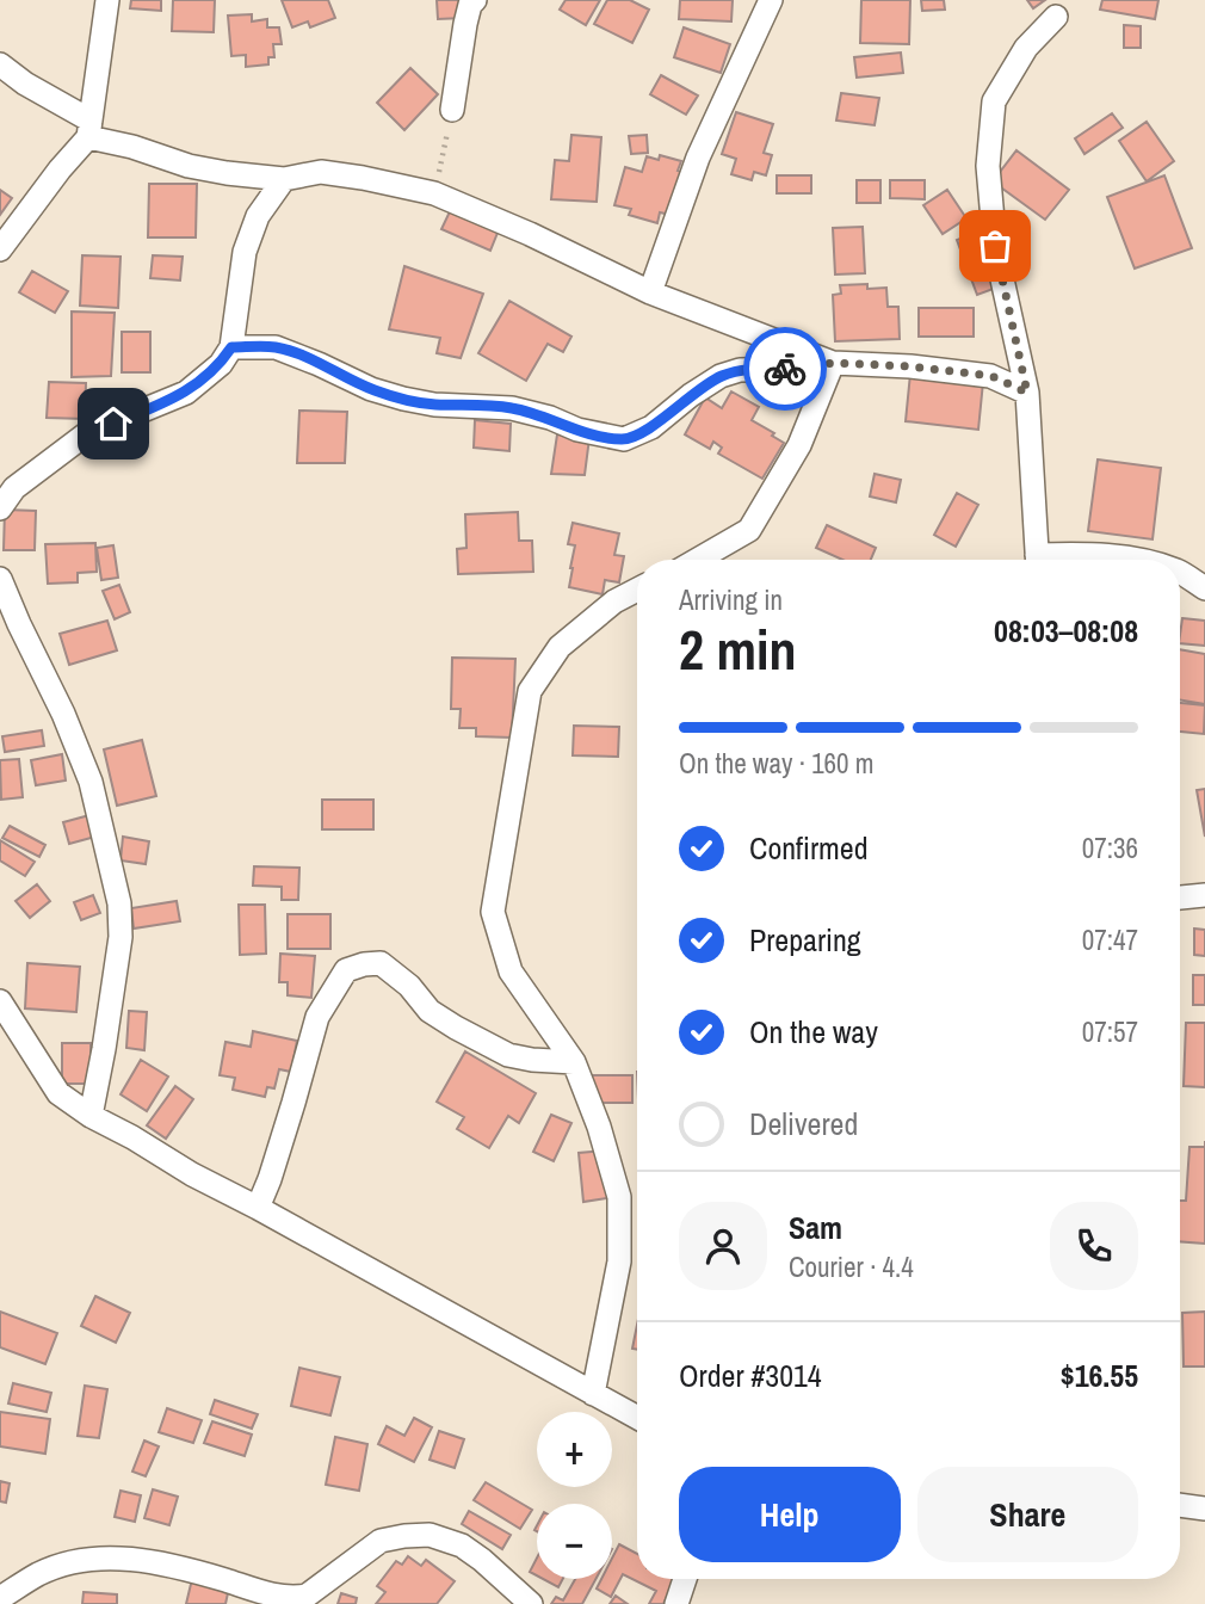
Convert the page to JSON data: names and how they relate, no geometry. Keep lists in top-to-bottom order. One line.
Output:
{"page":{"heading":["2 min","Arriving in","08:03–08:08"],"panel":["Sam","Courier · 4.4","Order #3014","$16.55"],"bar":"On the way · 160 m","list":[["Confirmed","07:36"],["Preparing","07:47"],["On the way","07:57"],"Delivered"],"map_buttons":["+","−"],"buttons":["Help","Share"]}}
